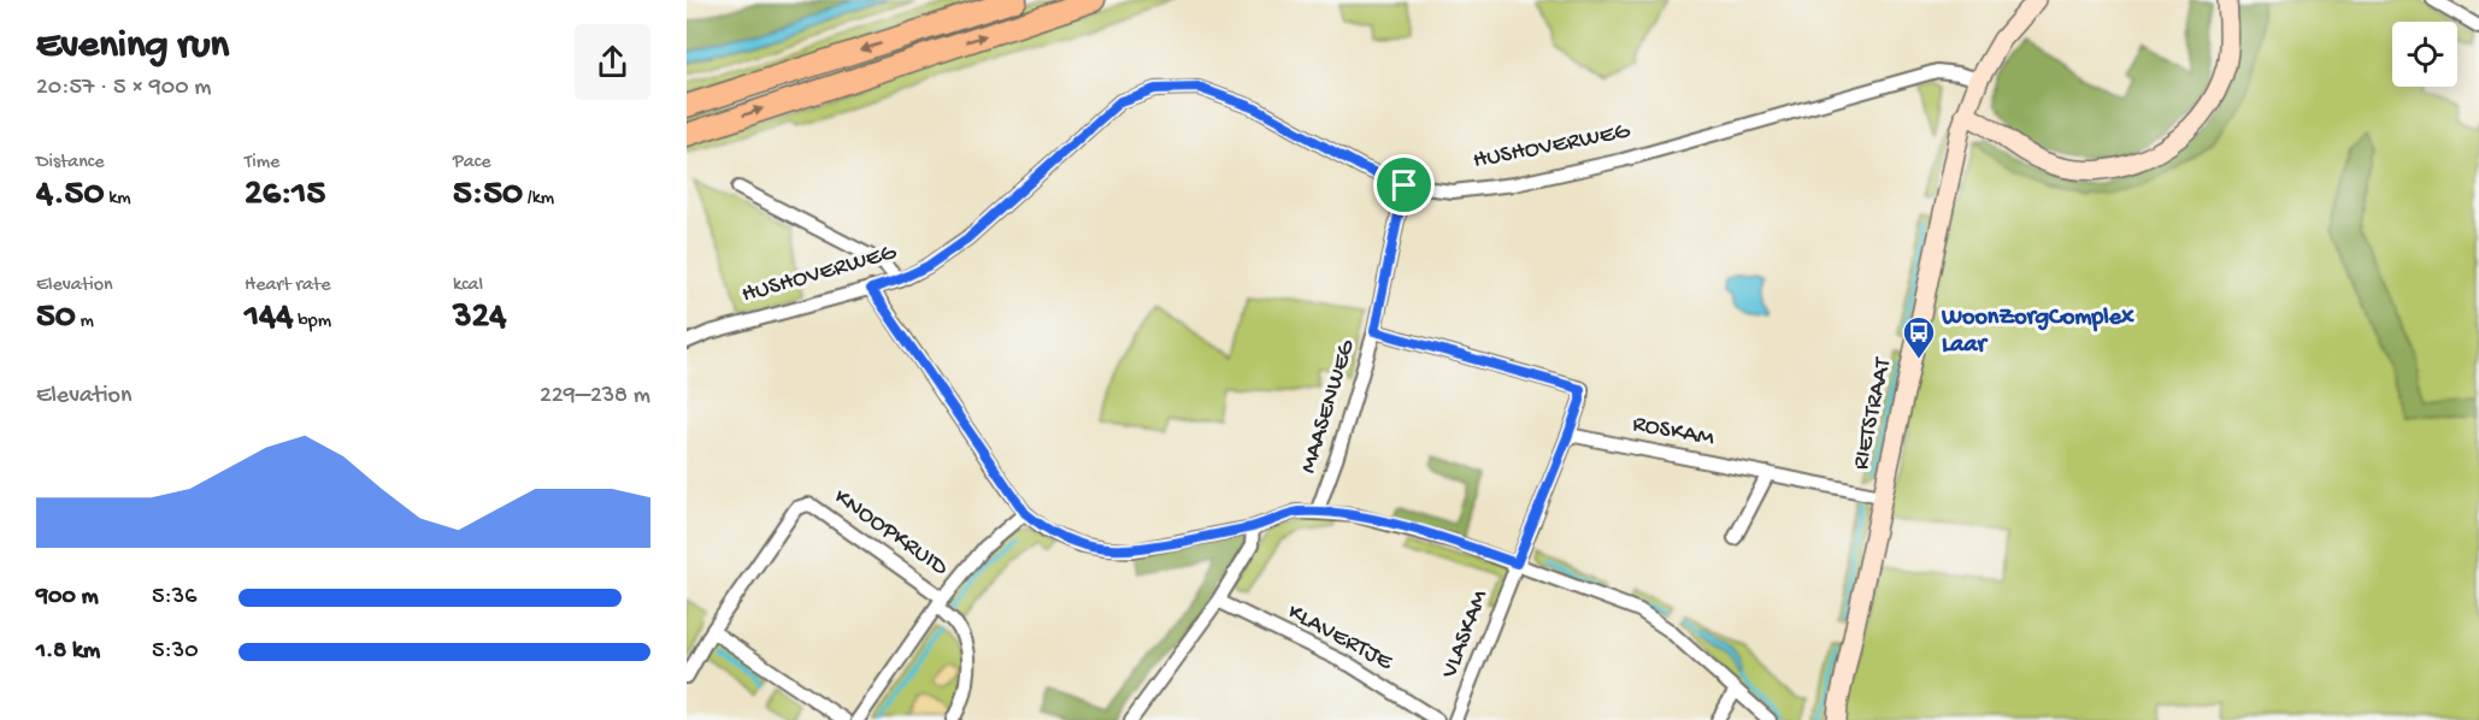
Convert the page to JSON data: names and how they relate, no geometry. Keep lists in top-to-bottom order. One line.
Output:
{"streets":{"street":["HUSHOVERWEG","MAASENWEG","RIETSTRAAT","ROSKAM","KNOOPKRUID","VLASKAM","KLAVERTJE"]},"crossings":[["HUSHOVERWEG","MAASENWEG"],["HUSHOVERWEG","RIETSTRAAT"],["MAASENWEG","VLASKAM"],["RIETSTRAAT","ROSKAM"],["ROSKAM","VLASKAM"]],"places":{"bus stop":["WoonZorgComplex Laar"]},"page":{"heading":["Evening run","20:57 · 5 × 900 m"],"stats":[["Distance","4.50 km"],["Time","26:15"],["Pace","5:50 /km"],["Elevation","50 m"],["Heart rate","144 bpm"],["kcal","324"]],"chart":["Elevation","229–238 m"],"list":[{"name":"900 m","note":"5:36"},{"name":"1.8 km","note":"5:30"}]}}
